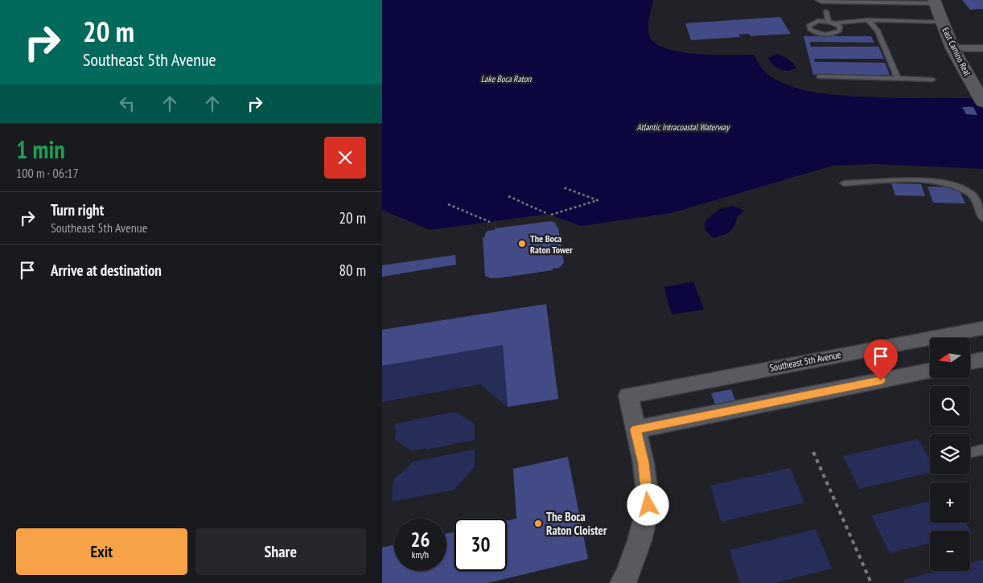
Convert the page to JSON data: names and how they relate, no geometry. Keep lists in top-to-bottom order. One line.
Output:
{"streets":{"street":["East Camino Real","Southeast 5th Avenue"]},"water":["Lake Boca Raton","Atlantic Intracoastal Waterway"],"places":["The Boca Raton Tower","The Boca Raton Cloister"],"north":"left","page":{"turn":["20 m","Southeast 5th Avenue"],"heading":["1 min","100 m · 06:17"],"list":[{"name":"Turn right","note":"Southeast 5th Avenue","value":"20 m"},{"name":"Arrive at destination","value":"80 m"}],"map_buttons":["+","−"],"speed":"26 km/h","limit":"30","buttons":["Exit","Share"]}}
